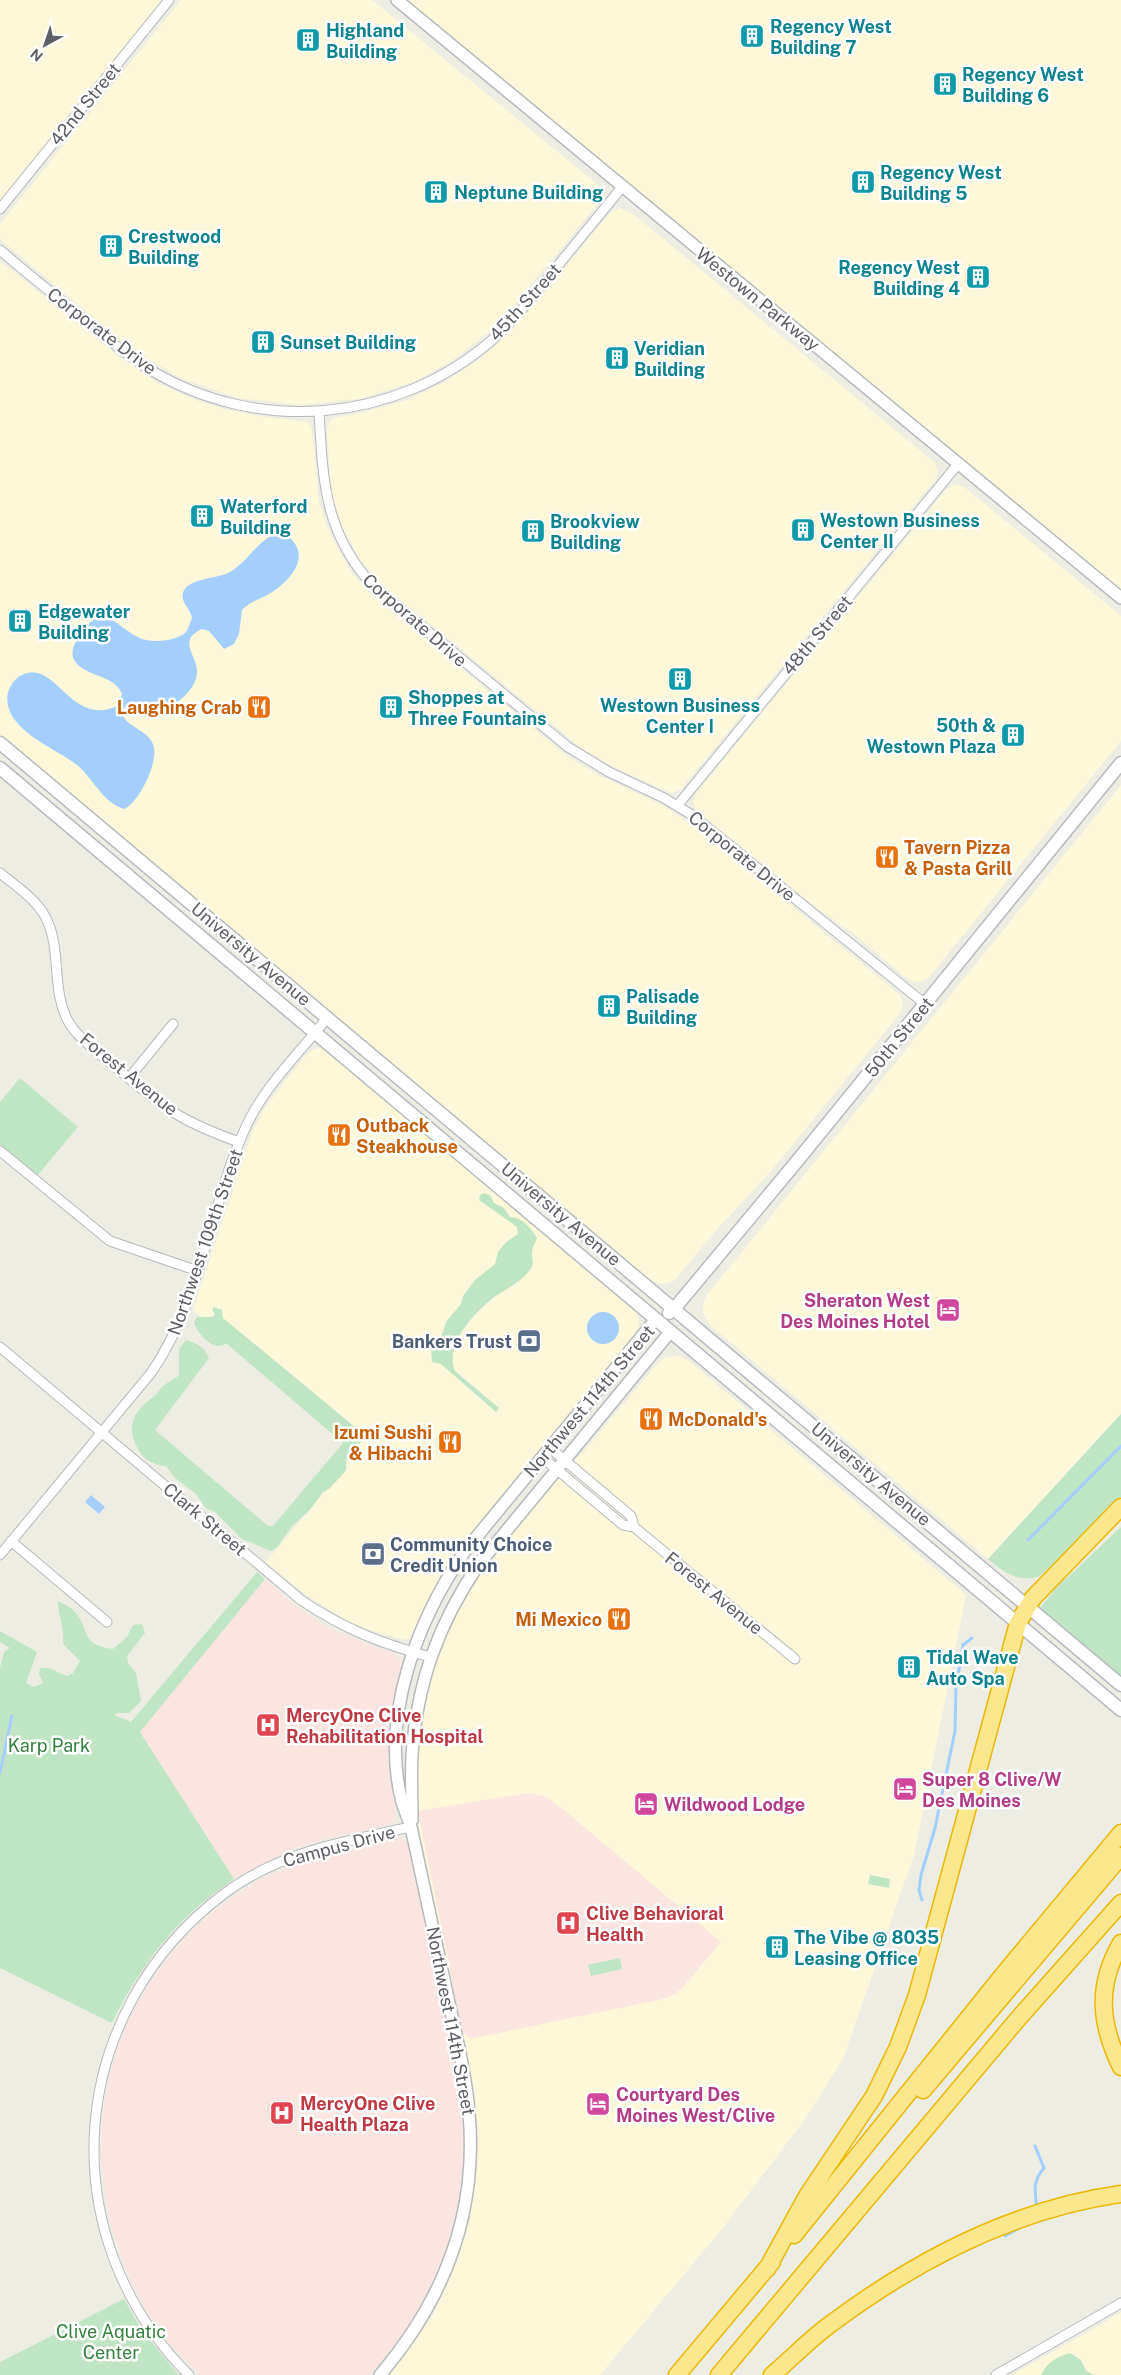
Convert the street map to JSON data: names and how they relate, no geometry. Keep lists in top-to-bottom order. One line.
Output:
{"streets":{"main road":["University Avenue","50th Street","Northwest 114th Street"],"street":["42nd Street","Westown Parkway","45th Street","Corporate Drive","48th Street","Forest Avenue","Northwest 109th Street","Clark Street","Campus Drive"]},"crossings":[["Westown Parkway","45th Street"],["Westown Parkway","48th Street"],["45th Street","Corporate Drive"],["Corporate Drive","48th Street"],["Corporate Drive","50th Street"],["University Avenue","50th Street"],["University Avenue","Northwest 109th Street"],["University Avenue","Northwest 114th Street"],["50th Street","Northwest 114th Street"],["Forest Avenue","Northwest 109th Street"],["Forest Avenue","Northwest 114th Street"],["Northwest 109th Street","Clark Street"],["Northwest 114th Street","Clark Street"],["Northwest 114th Street","Campus Drive"]],"parks":["Karp Park","Clive Aquatic Center"],"places":{"building":["Regency West Building 7","Highland Building","Regency West Building 6","Regency West Building 5","Neptune Building","Crestwood Building","Regency West Building 4","Sunset Building","Veridian Building","Waterford Building","Westown Business Center II","Brookview Building","Edgewater Building","Westown Business Center I","Shoppes at Three Fountains","50th & Westown Plaza","Palisade Building","Tidal Wave Auto Spa","The Vibe @ 8035 Leasing Office"],"restaurant":["Laughing Crab","Tavern Pizza & Pasta Grill","Outback Steakhouse","McDonald's","Izumi Sushi & Hibachi","Mi Mexico"],"hotel":["Sheraton West Des Moines Hotel","Super 8 Clive/W Des Moines","Wildwood Lodge","Courtyard Des Moines West/Clive"],"bank":["Bankers Trust","Community Choice Credit Union"],"hospital":["MercyOne Clive Rehabilitation Hospital","Clive Behavioral Health","MercyOne Clive Health Plaza"]},"north":"bottom left"}
